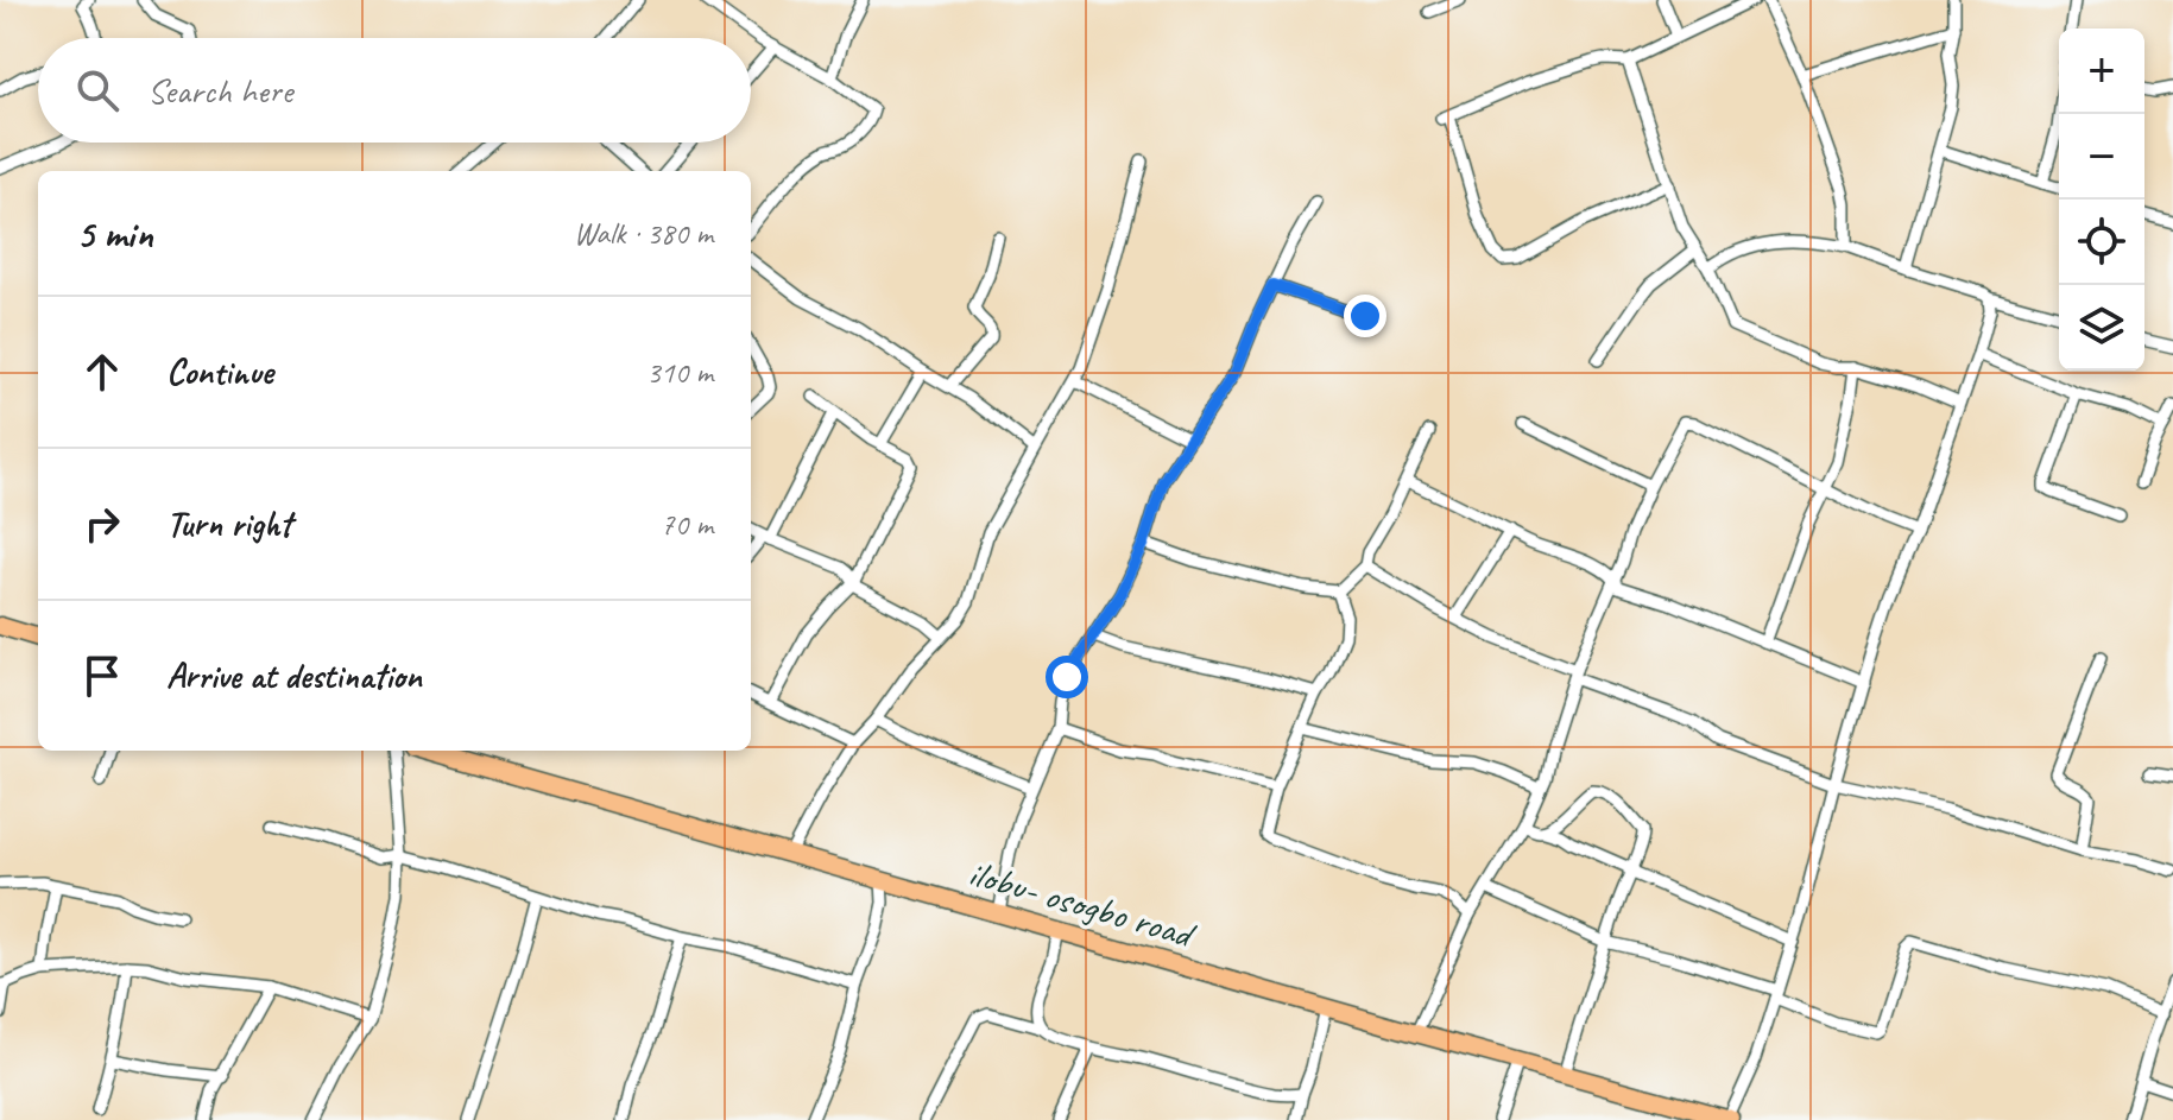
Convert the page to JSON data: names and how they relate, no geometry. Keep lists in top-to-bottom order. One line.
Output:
{"streets":{"main road":["ilobu- osogbo road"]},"page":{"map_buttons":["+","−"],"search":"Search here","heading":["5 min","Walk · 380 m"],"list":[["Continue","310 m"],["Turn right","70 m"],"Arrive at destination"]}}
